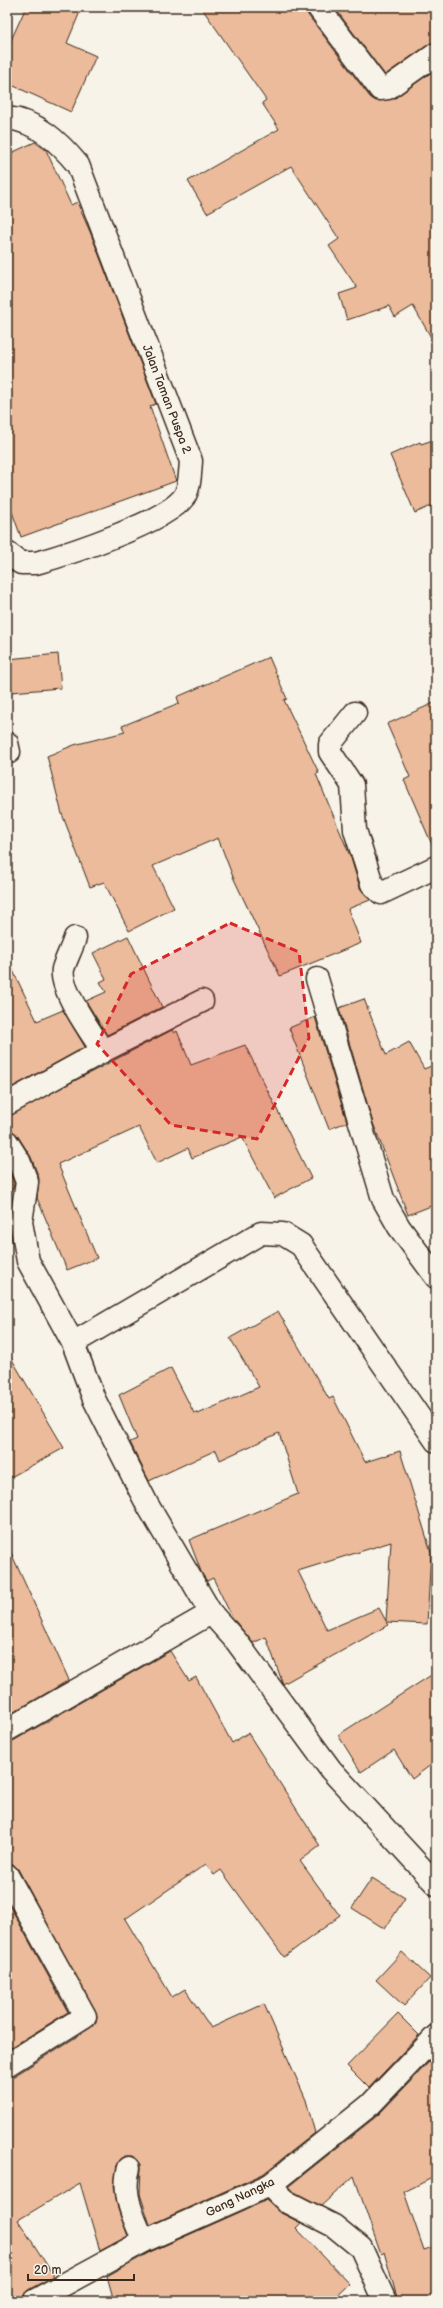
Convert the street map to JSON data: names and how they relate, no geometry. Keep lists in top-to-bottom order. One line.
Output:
{"streets":{"street":["Jalan Taman Puspa 2","Gang Nangka"]},"scale_bar":"20 m"}
